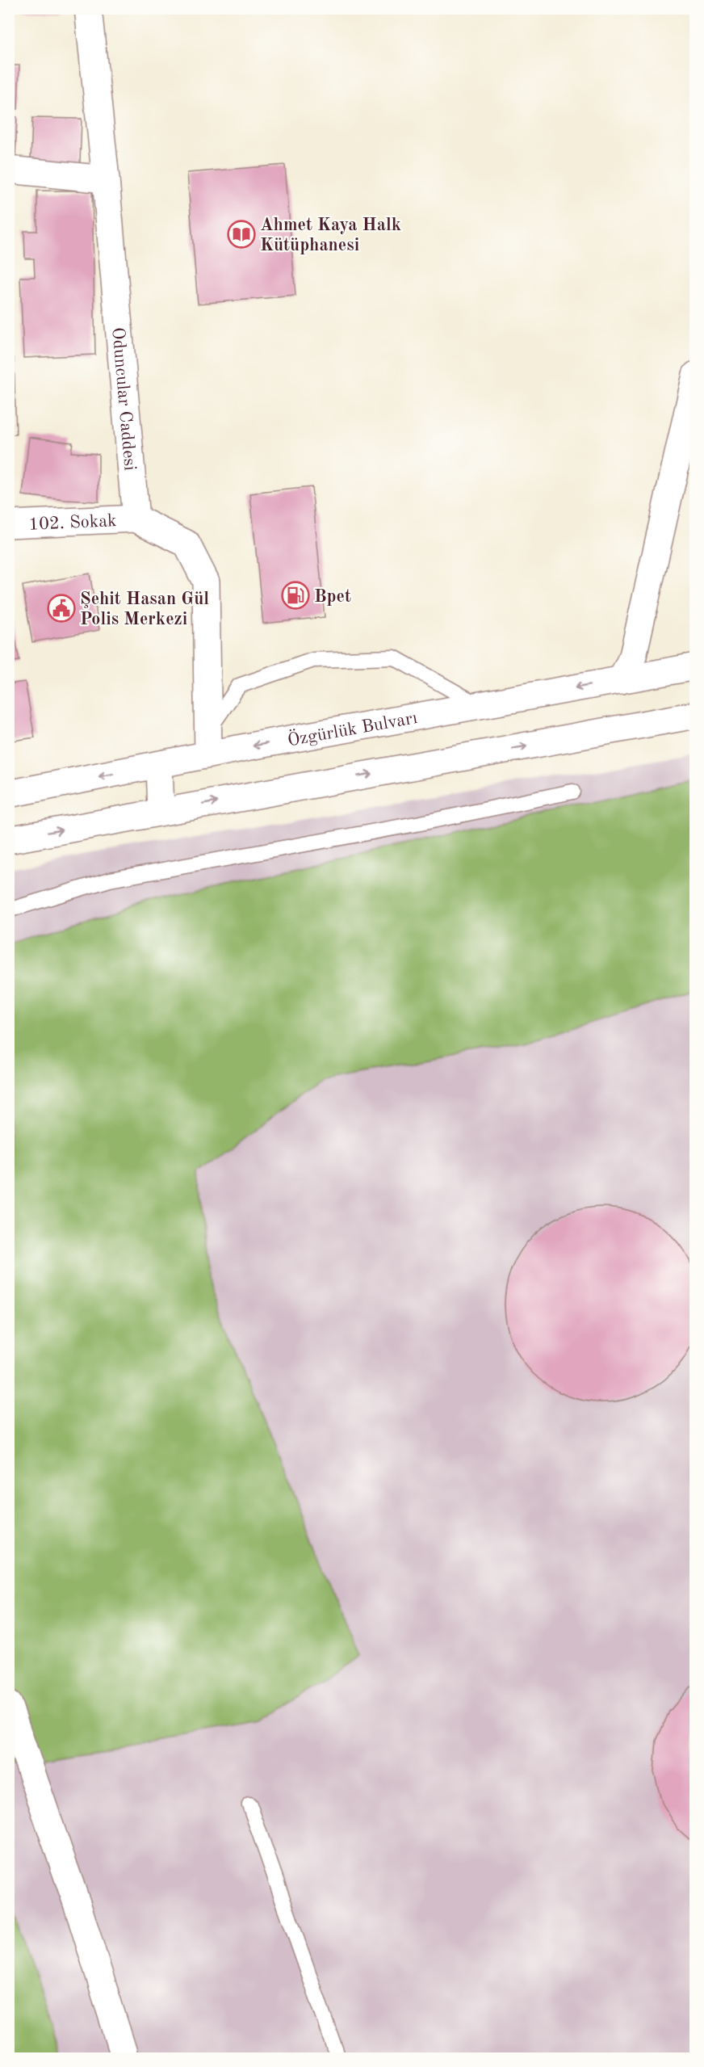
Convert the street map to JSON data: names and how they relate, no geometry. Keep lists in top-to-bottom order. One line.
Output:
{"streets":{"street":["Oduncular Caddesi","102. Sokak","Özgürlük Bulvarı"]},"crossings":[["Oduncular Caddesi","102. Sokak"]],"places":{"library":["Ahmet Kaya Halk Kütüphanesi"],"fuel station":["Bpet"],"public building":["Şehit Hasan Gül Polis Merkezi"]}}
